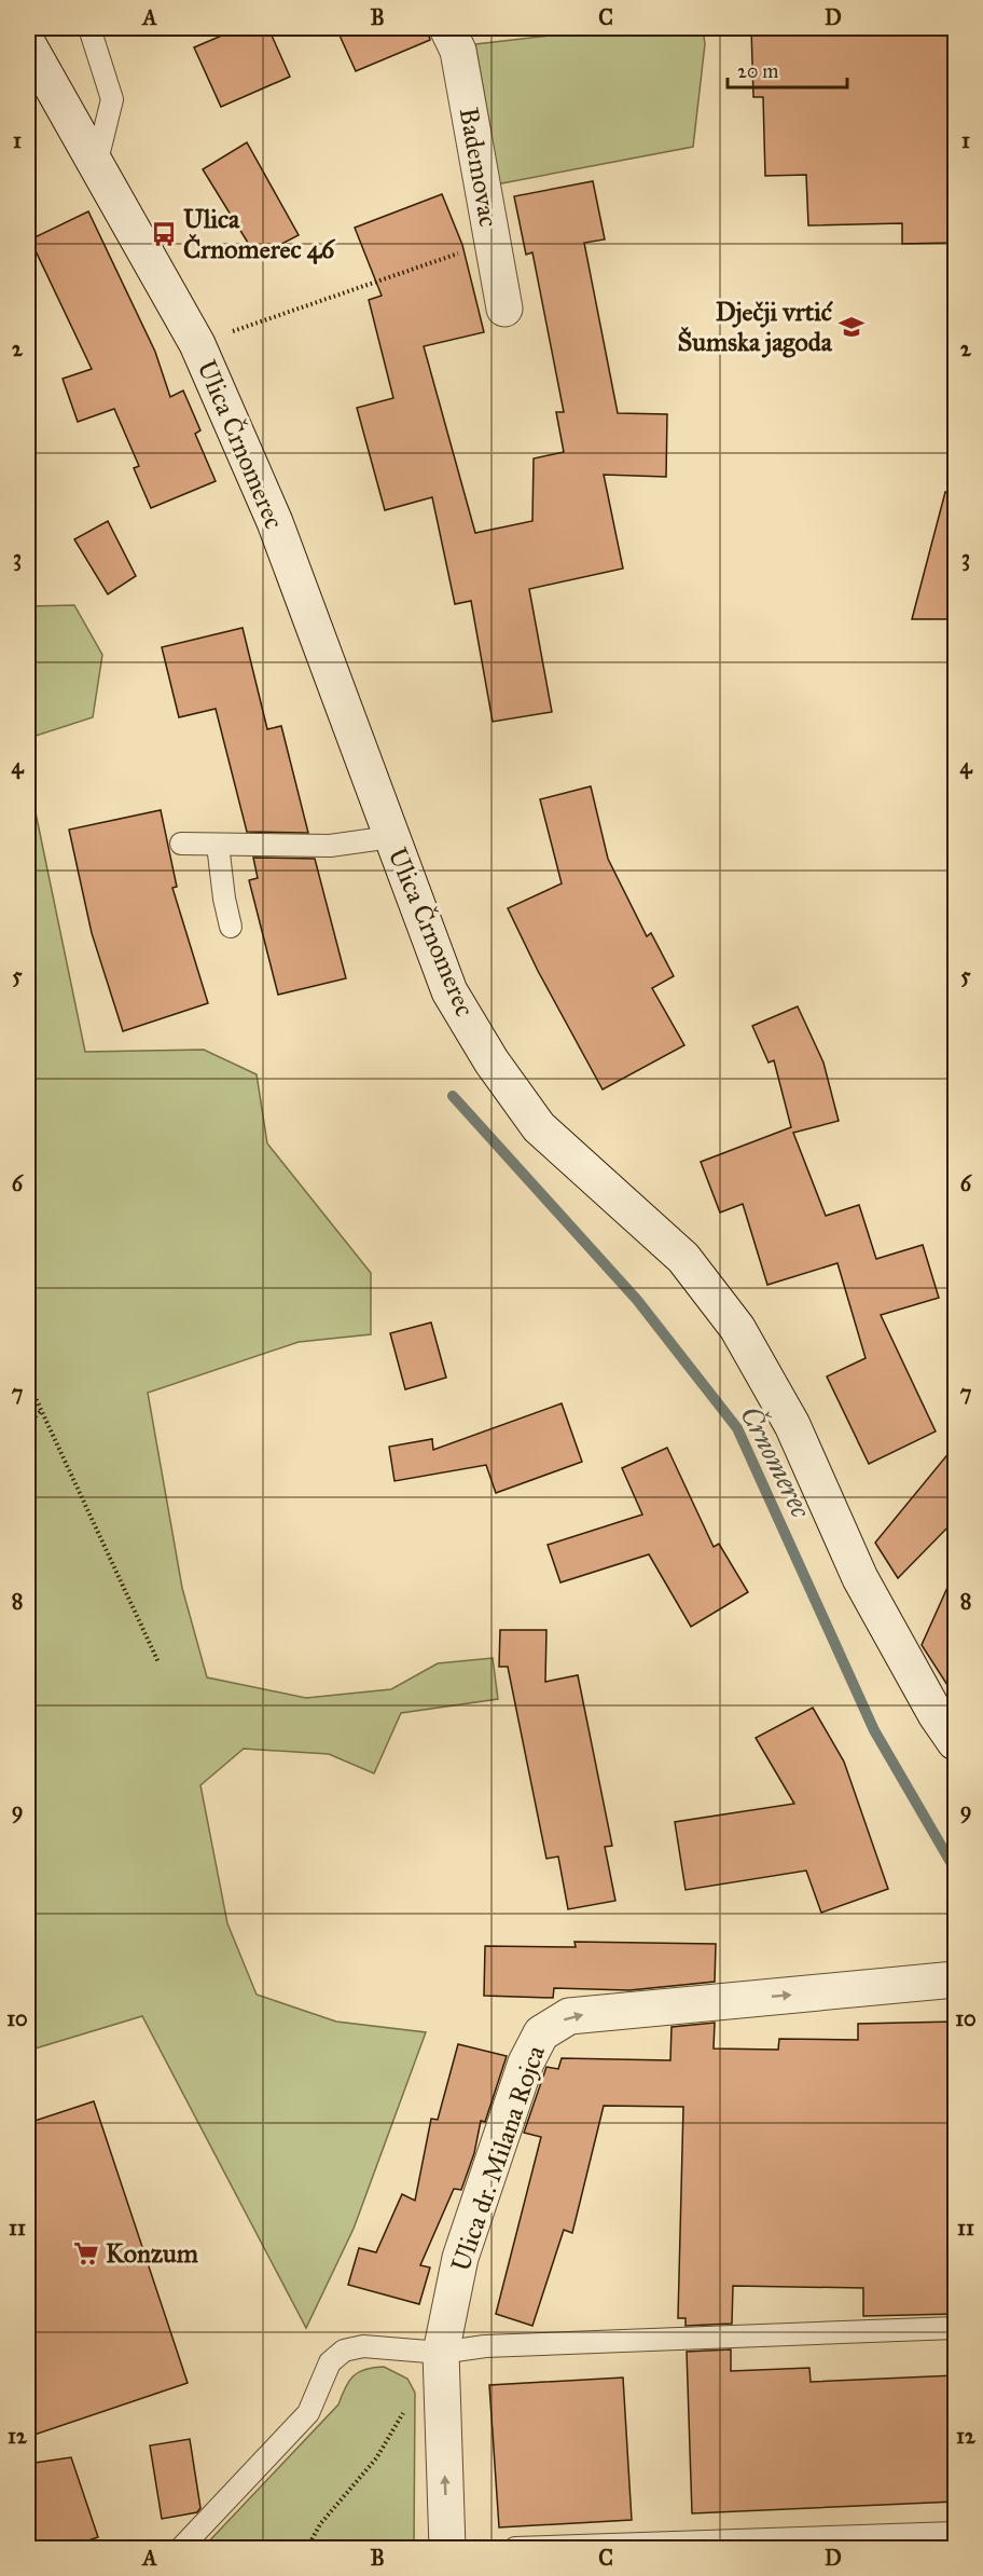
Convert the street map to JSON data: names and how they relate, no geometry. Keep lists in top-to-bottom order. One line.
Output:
{"streets":{"street":["Bademovac","Ulica Črnomerec","Ulica dr. Milana Rojca"]},"one_way":["Ulica dr. Milana Rojca"],"water":["Črnomerec"],"places":{"bus stop":["Ulica Črnomerec 46"],"school or university":["Dječji vrtić Šumska jagoda"],"supermarket":["Konzum"]},"scale_bar":"20 m","grid":{"columns":["A","B","C","D"],"rows":["1","2","3","4","5","6","7","8","9","10","11","12"]}}
